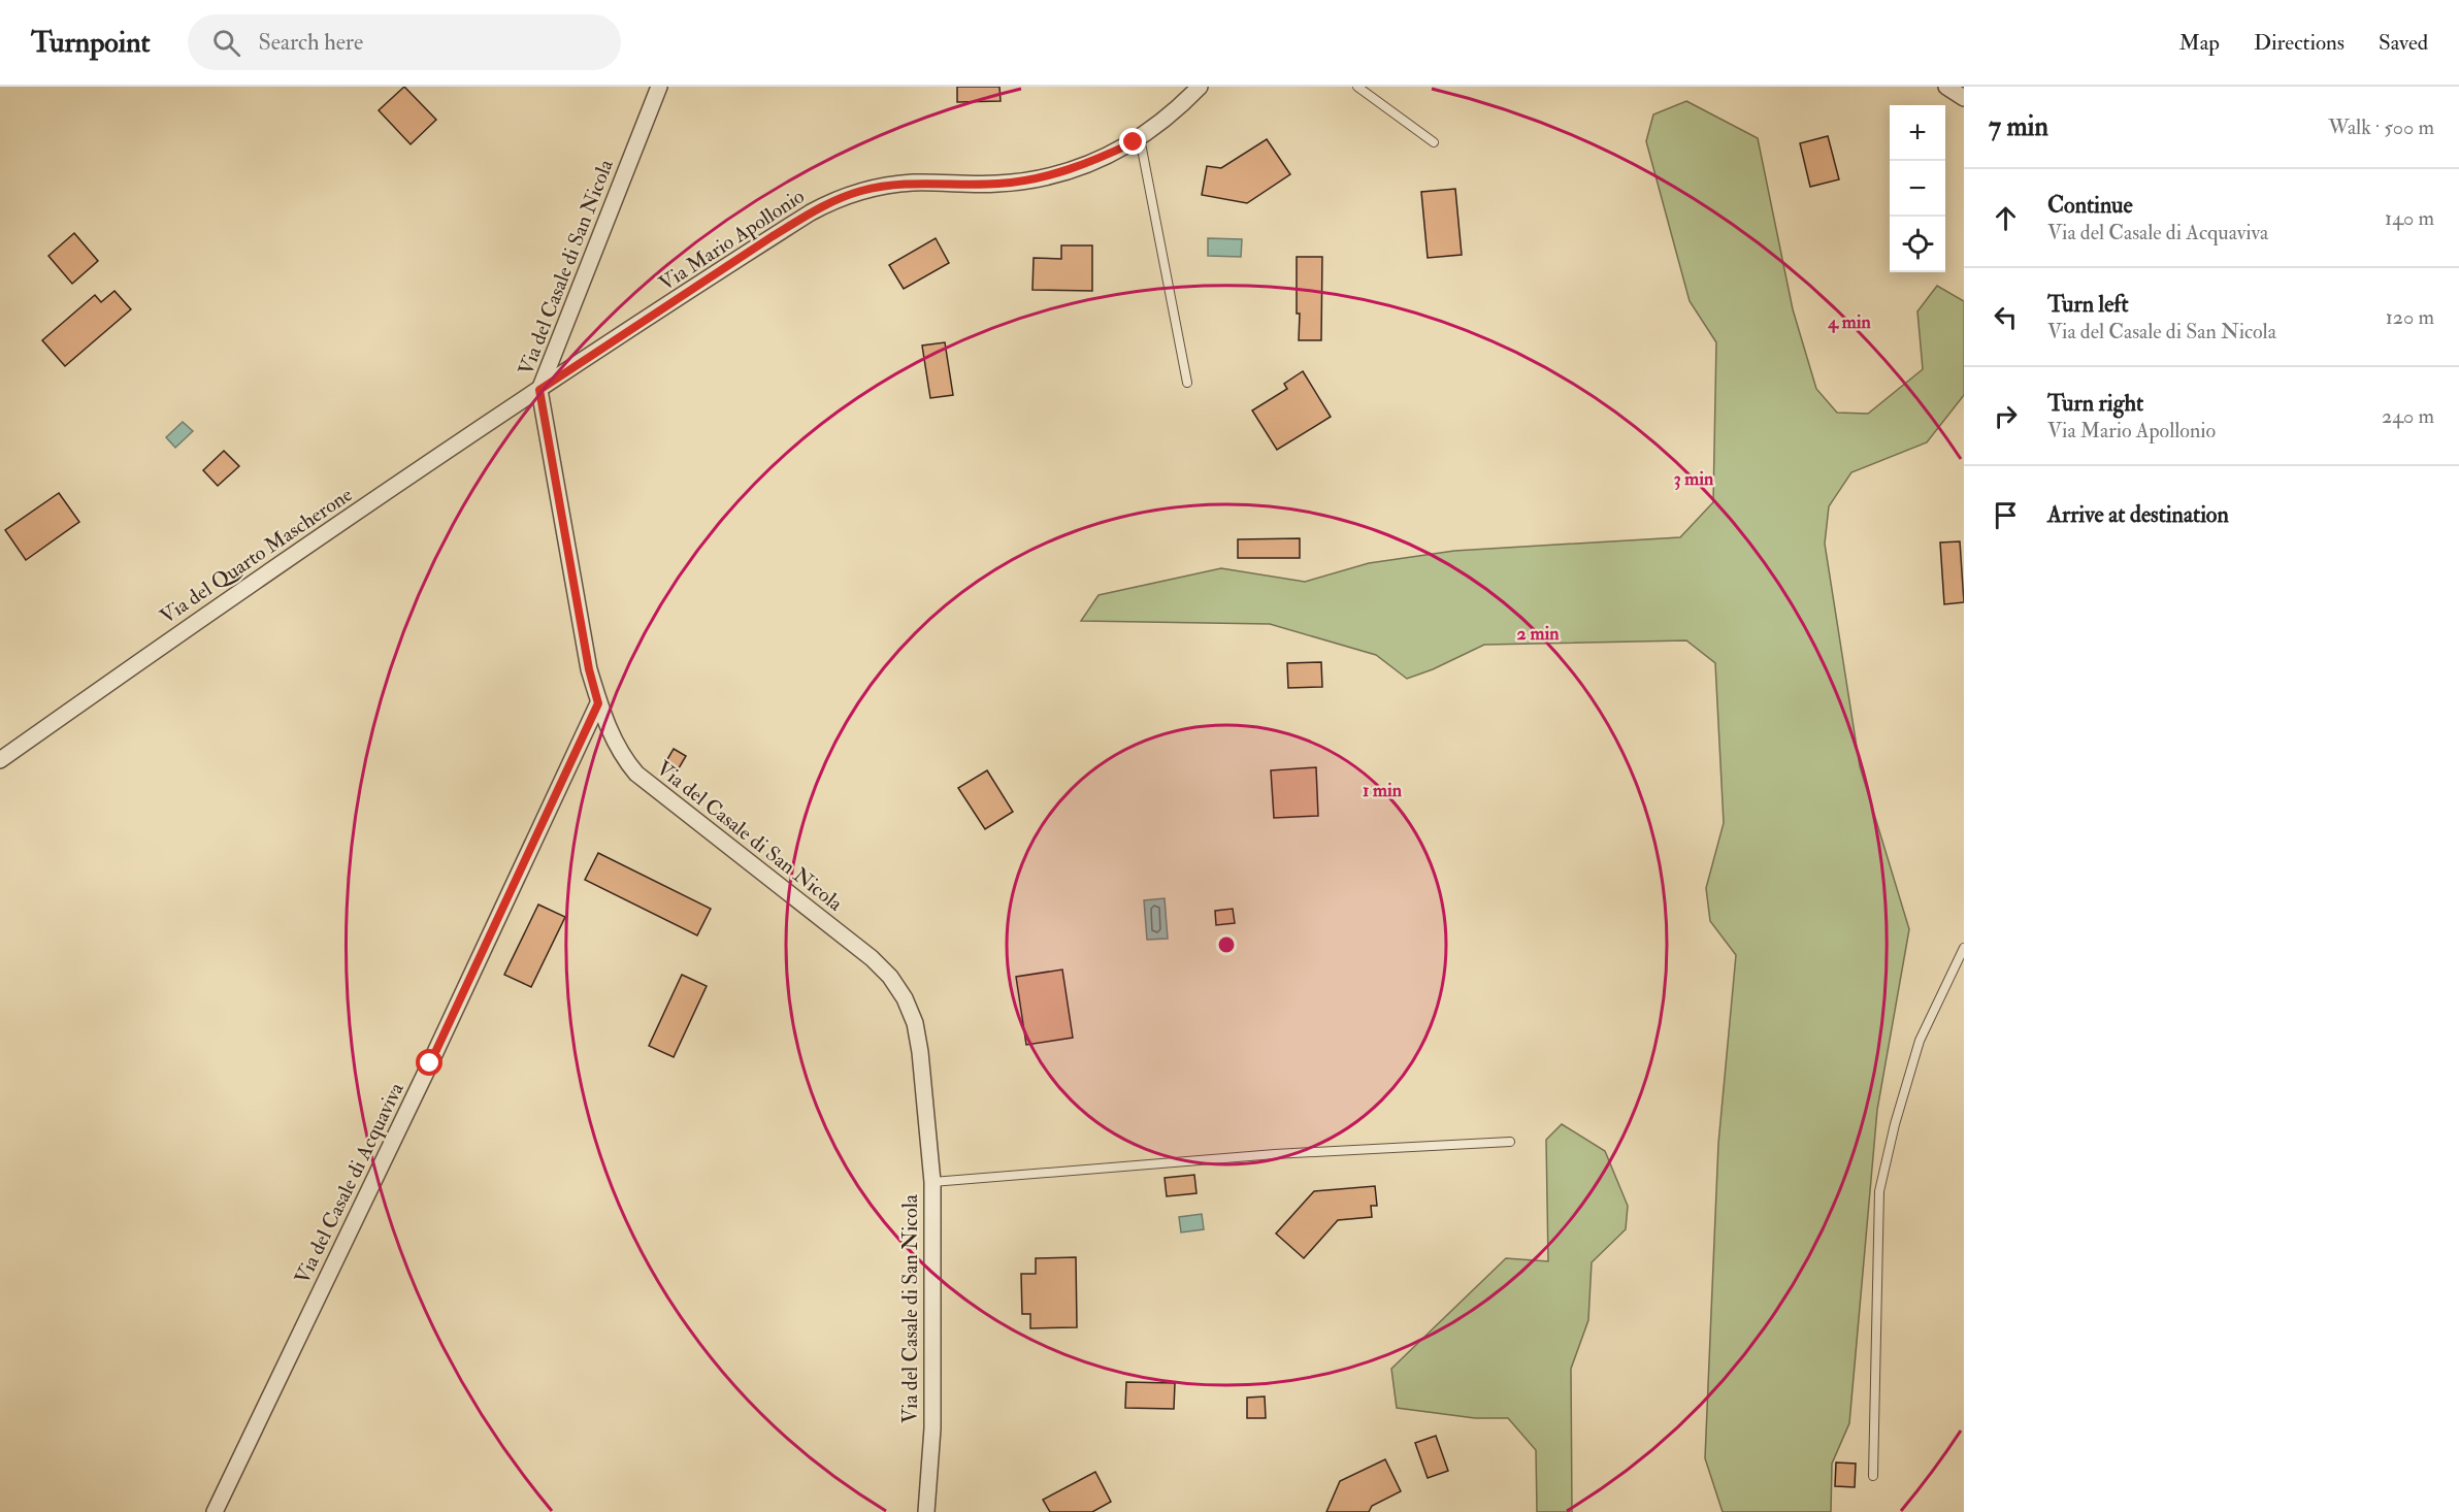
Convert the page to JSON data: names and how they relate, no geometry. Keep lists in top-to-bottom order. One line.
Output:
{"streets":{"street":["Via Mario Apollonio","Via del Casale di San Nicola","Via del Quarto Mascherone","Via del Casale di Acquaviva"]},"crossings":[["Via Mario Apollonio","Via del Casale di San Nicola"],["Via Mario Apollonio","Via del Quarto Mascherone"],["Via del Casale di San Nicola","Via del Quarto Mascherone"],["Via del Casale di San Nicola","Via del Casale di Acquaviva"]],"page":{"header":"Turnpoint","search":"Search here","nav":["Map","Directions","Saved"],"heading":["7 min","Walk · 500 m"],"map_buttons":["+","−"],"list":[["Continue","Via del Casale di Acquaviva","140 m"],["Turn left","Via del Casale di San Nicola","120 m"],["Turn right","Via Mario Apollonio","240 m"],"Arrive at destination"]},"rings":["4 min","3 min","2 min","1 min"]}
